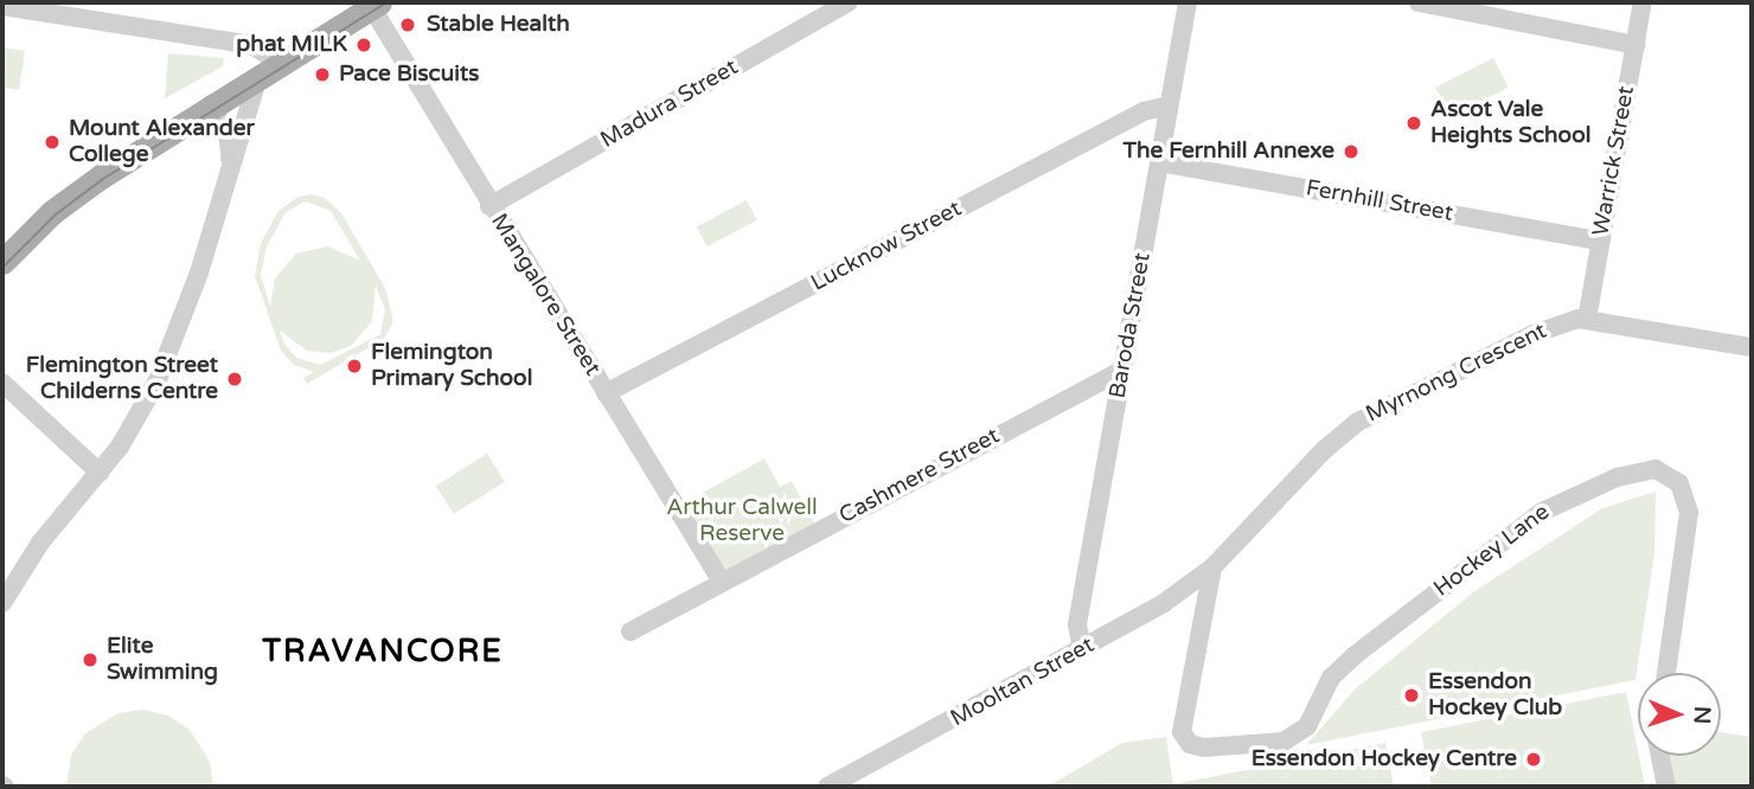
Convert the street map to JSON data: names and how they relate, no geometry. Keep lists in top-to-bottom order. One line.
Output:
{"streets":{"street":["Madura Street","Warrick Street","Fernhill Street","Lucknow Street","Mangalore Street","Baroda Street","Myrnong Crescent","Cashmere Street","Hockey Lane","Mooltan Street"]},"crossings":[["Madura Street","Mangalore Street"],["Warrick Street","Fernhill Street"],["Warrick Street","Myrnong Crescent"],["Fernhill Street","Baroda Street"],["Lucknow Street","Mangalore Street"],["Lucknow Street","Baroda Street"],["Mangalore Street","Cashmere Street"],["Baroda Street","Cashmere Street"],["Baroda Street","Mooltan Street"],["Myrnong Crescent","Hockey Lane"],["Myrnong Crescent","Mooltan Street"],["Hockey Lane","Mooltan Street"]],"districts":["TRAVANCORE"],"parks":["Arthur Calwell Reserve"],"places":["Stable Health","phat MILK","Pace Biscuits","Ascot Vale Heights School","Mount Alexander College","The Fernhill Annexe","Flemington Primary School","Flemington Street Childerns Centre","Elite Swimming","Essendon Hockey Club","Essendon Hockey Centre"],"north":"right"}
